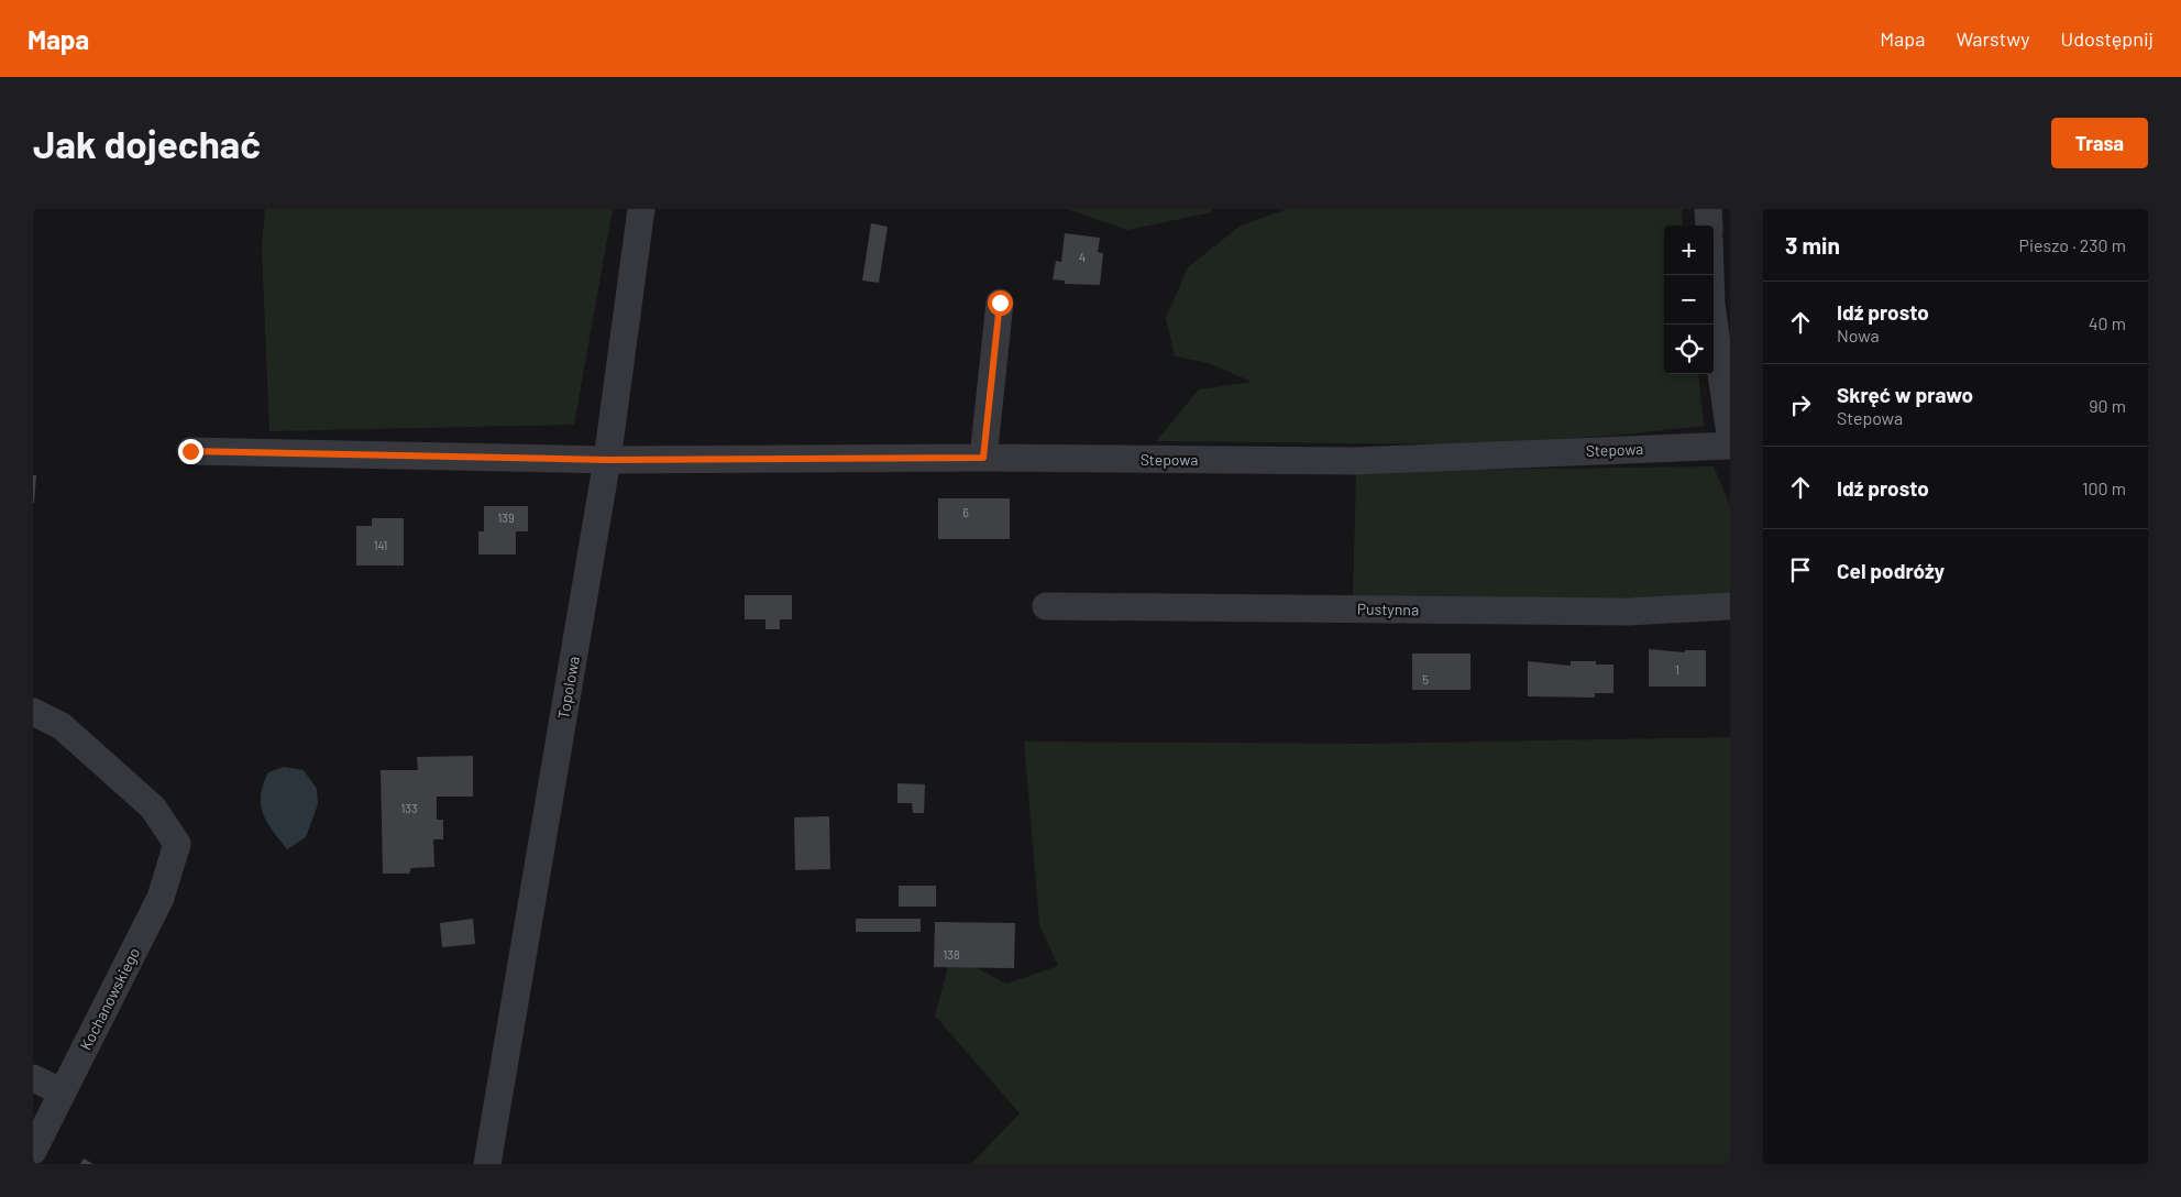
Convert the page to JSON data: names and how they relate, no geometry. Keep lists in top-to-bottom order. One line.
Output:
{"streets":{"street":["Stepowa","Pustynna","Topolowa","Kochanowskiego"]},"crossings":[["Stepowa","Topolowa"]],"house_numbers":["4","6","139","141","1","5","133","138"],"page":{"header":"Mapa","nav":["Mapa","Warstwy","Udostępnij"],"buttons":"Trasa","title":"Jak dojechać","heading":["3 min","Pieszo · 230 m"],"map_buttons":["+","−"],"list":[["Idź prosto","Nowa","40 m"],["Skręć w prawo","Stepowa","90 m"],["Idź prosto","100 m"],"Cel podróży"]}}
